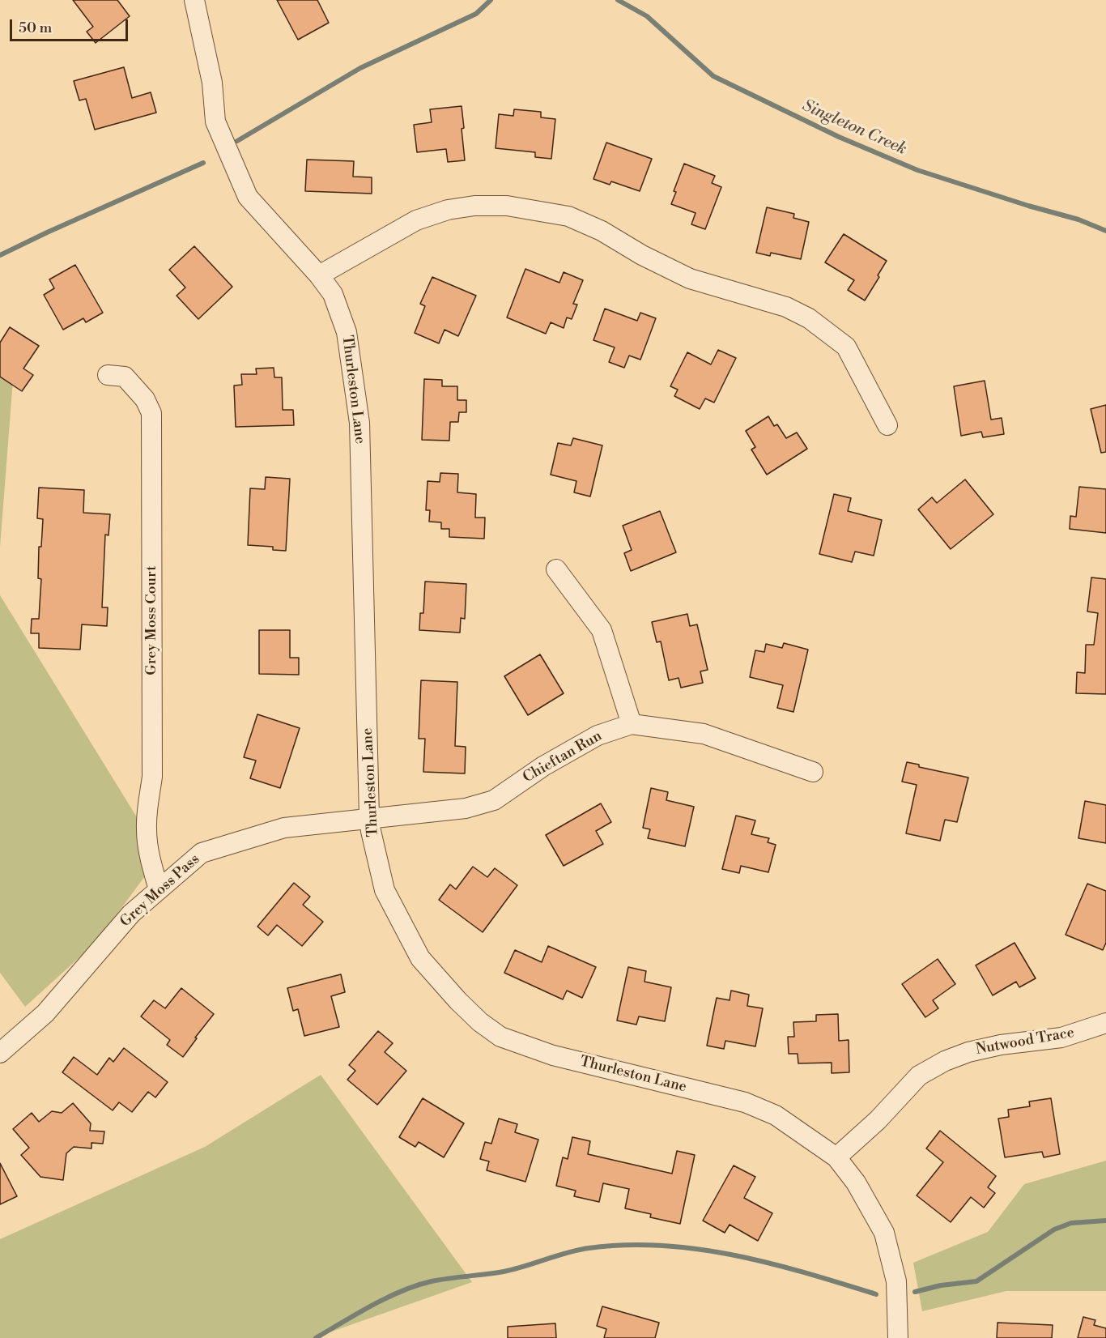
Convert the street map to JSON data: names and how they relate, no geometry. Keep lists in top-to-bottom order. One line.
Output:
{"streets":{"street":["Thurleston Lane","Grey Moss Court","Chieftan Run","Grey Moss Pass","Nutwood Trace"]},"crossings":[["Thurleston Lane","Chieftan Run"],["Thurleston Lane","Grey Moss Pass"],["Thurleston Lane","Nutwood Trace"],["Grey Moss Court","Grey Moss Pass"],["Chieftan Run","Grey Moss Pass"]],"water":["Singleton Creek"],"scale_bar":"50 m"}
